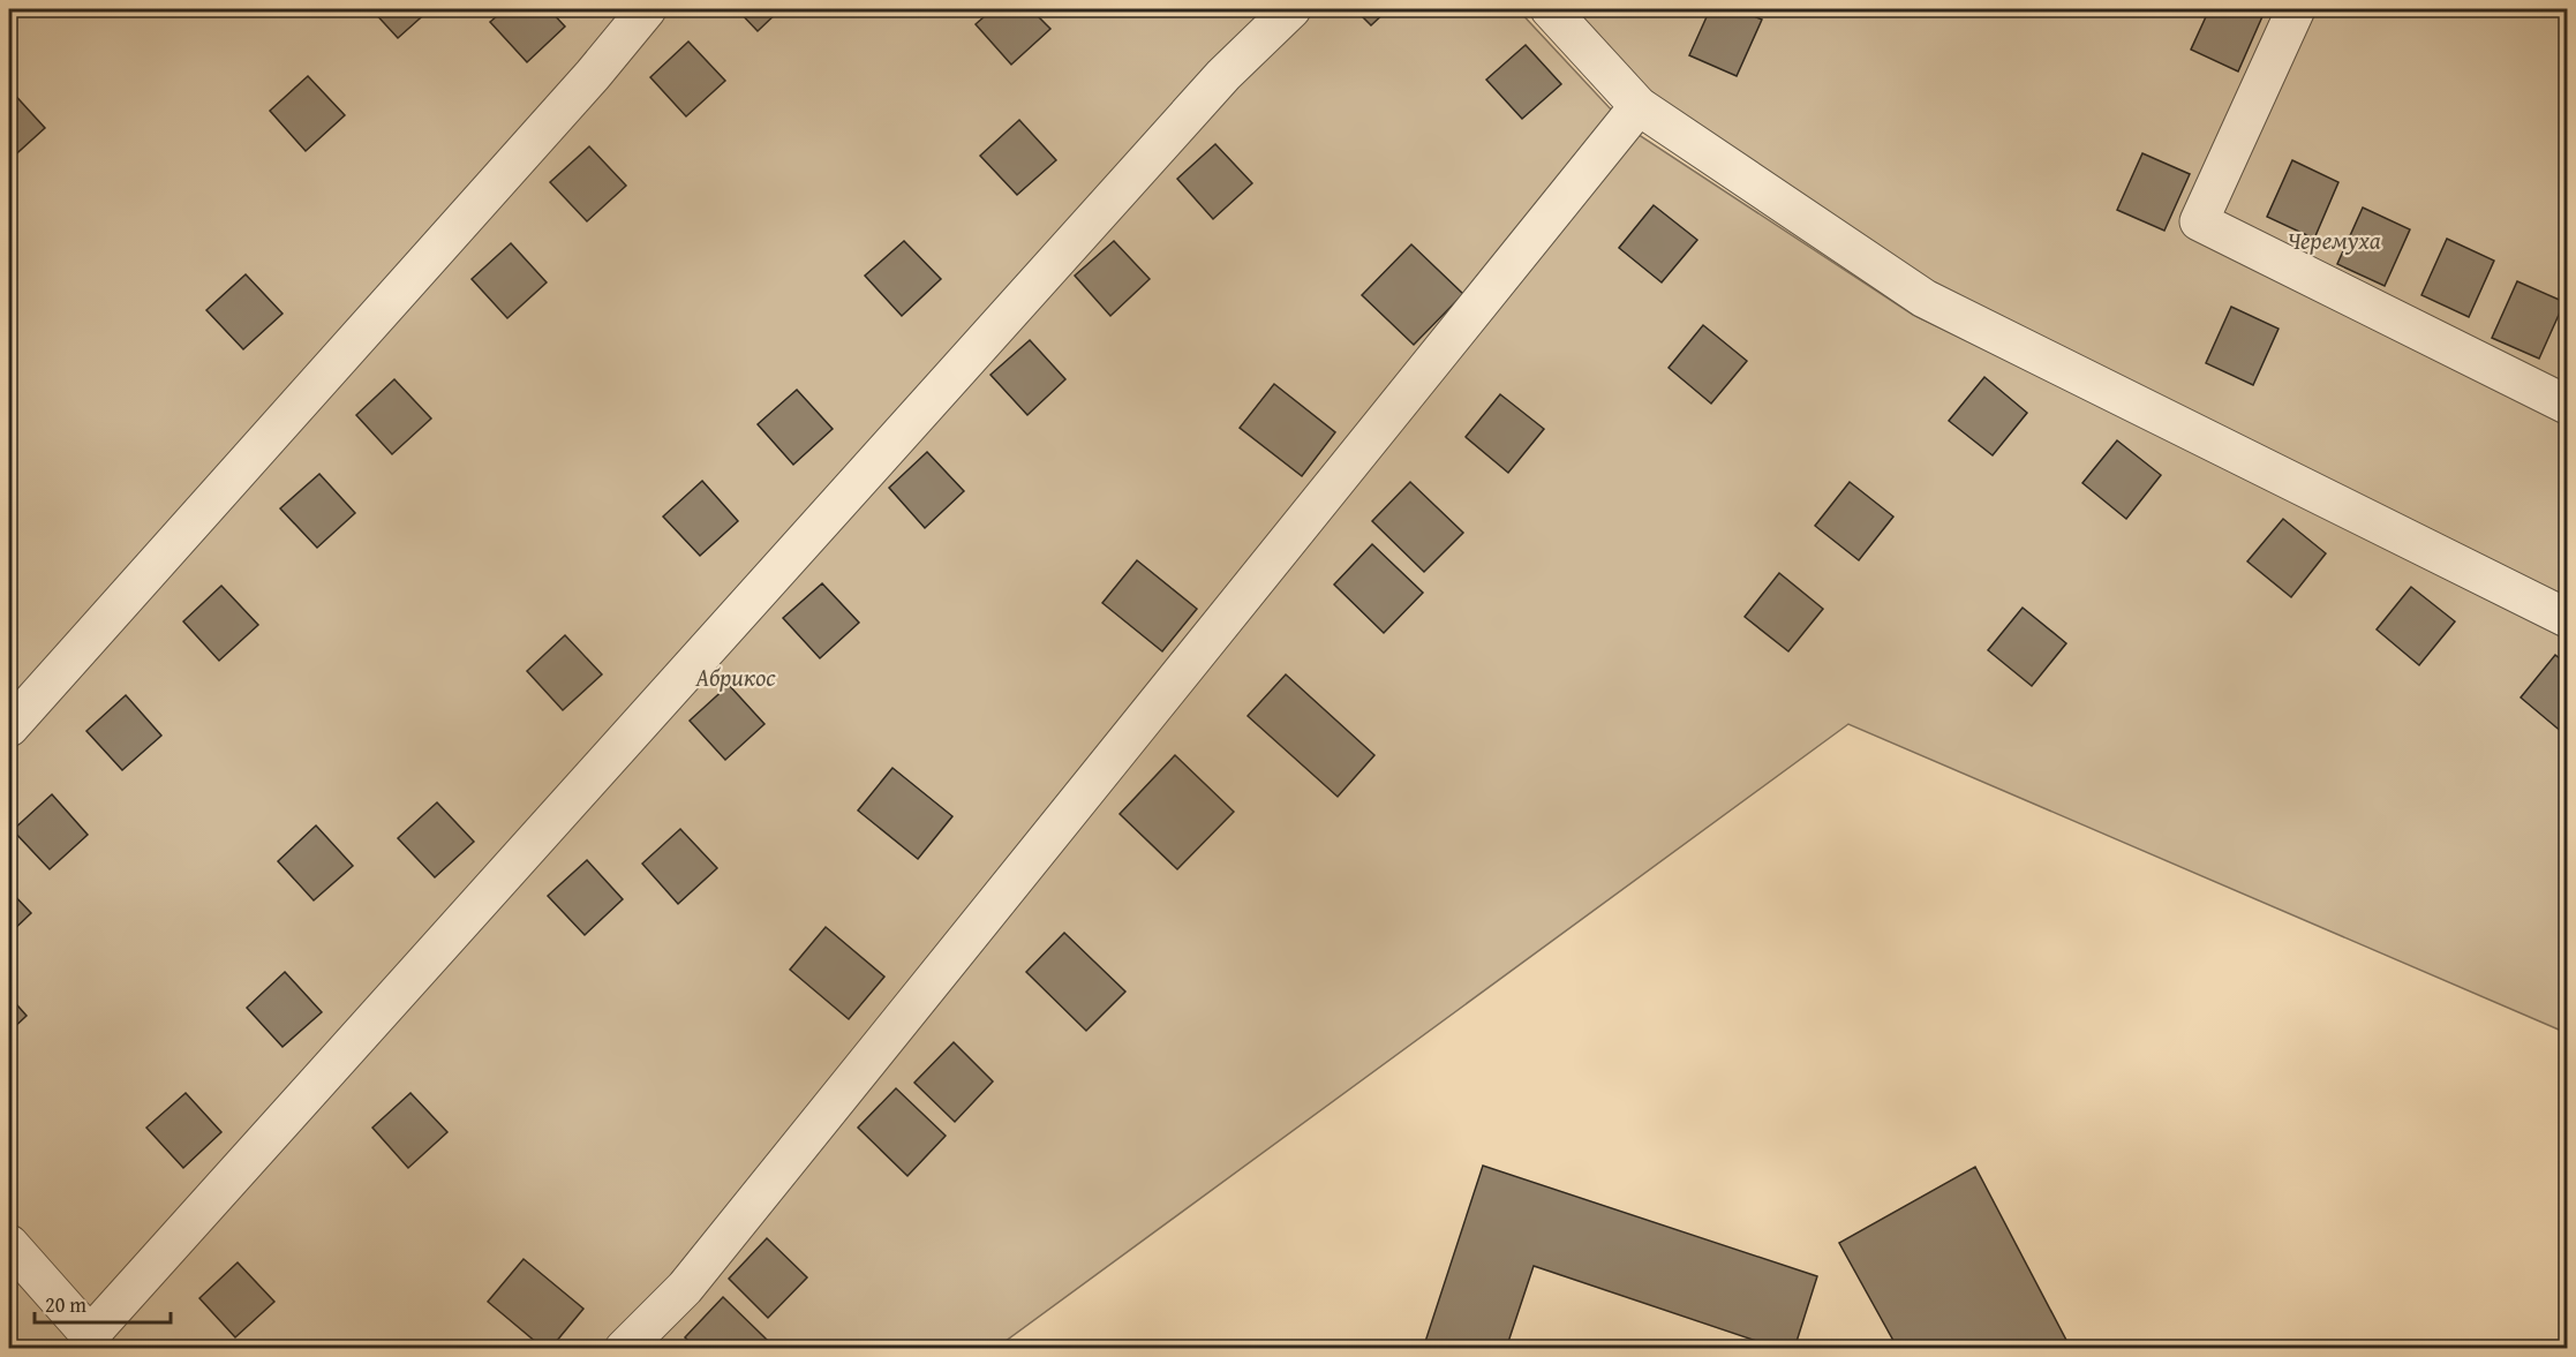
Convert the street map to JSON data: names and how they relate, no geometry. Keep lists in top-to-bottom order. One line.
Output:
{"parks":["Черемуха","Абрикос"],"scale_bar":"20 m"}
